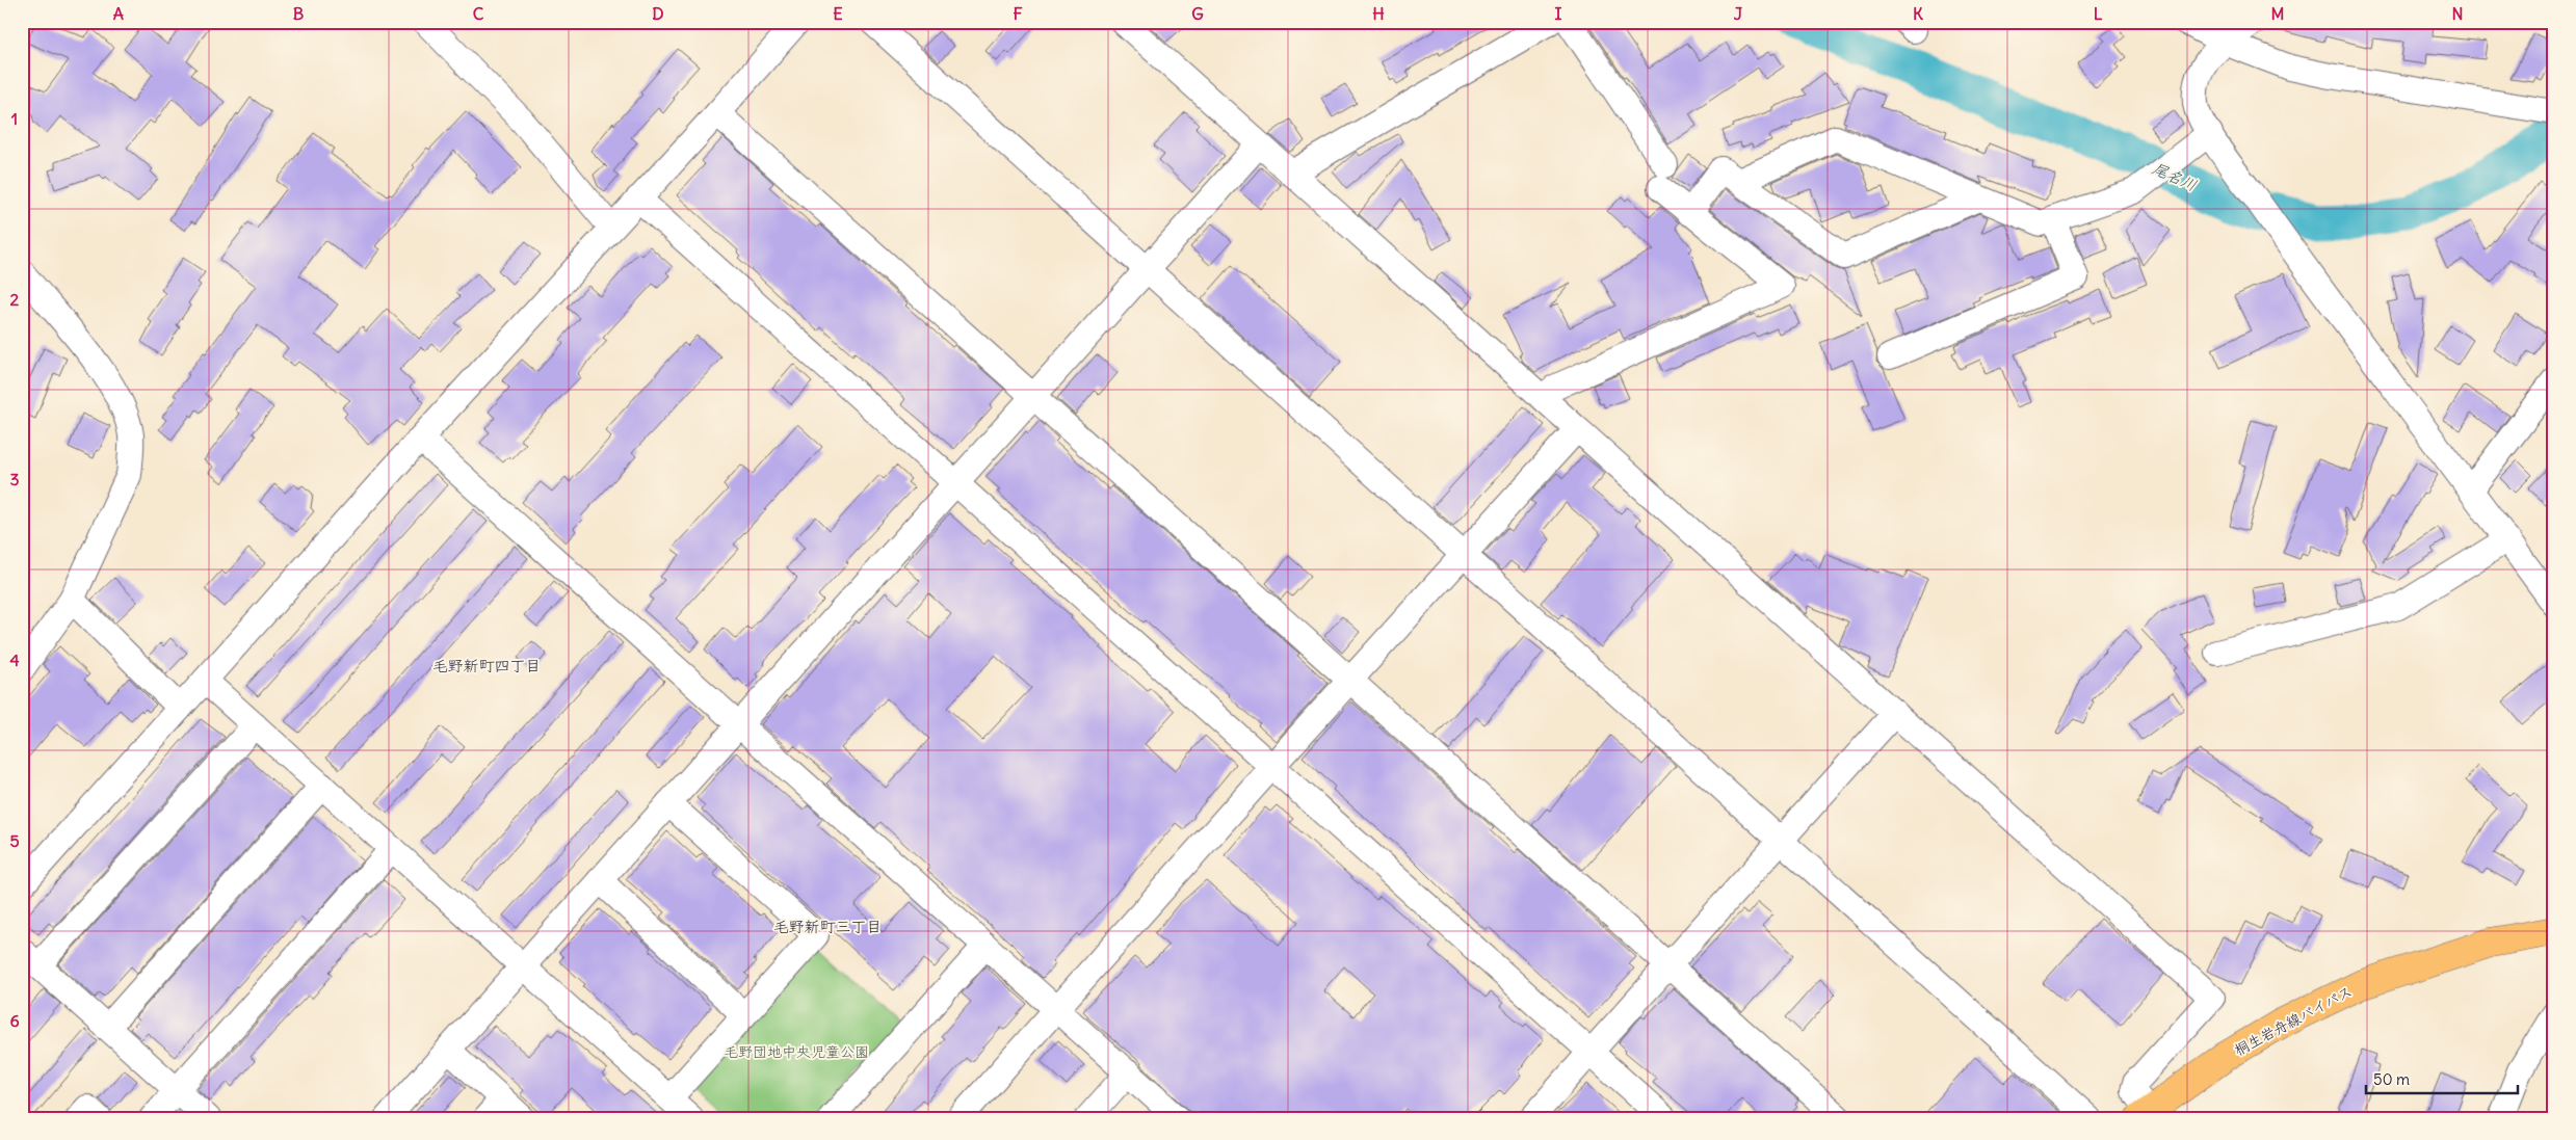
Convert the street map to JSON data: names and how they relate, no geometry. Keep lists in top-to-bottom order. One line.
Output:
{"streets":{"main road":["桐生岩舟線バイパス"]},"districts":["毛野新町四丁目","毛野新町三丁目"],"water":["尾名川"],"parks":["毛野団地中央児童公園"],"scale_bar":"50 m","grid":{"columns":["A","B","C","D","E","F","G","H","I","J","K","L","M","N"],"rows":["1","2","3","4","5","6"]}}
